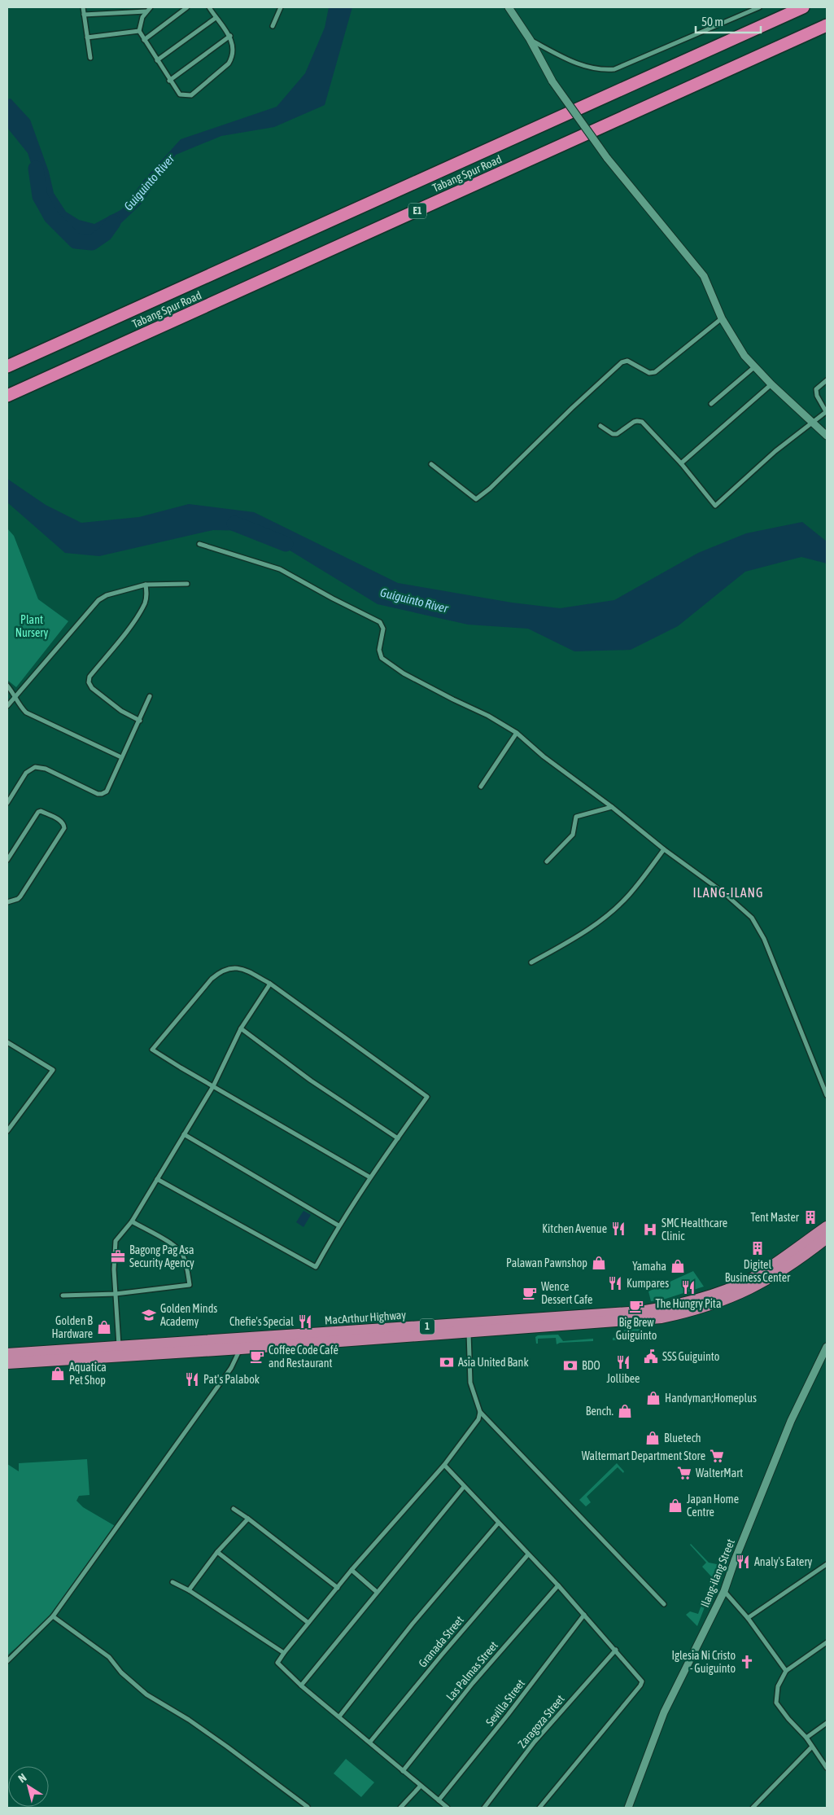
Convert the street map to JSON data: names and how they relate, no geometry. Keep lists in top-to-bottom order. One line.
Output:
{"streets":{"highway":["Tabang Spur Road","E1","MacArthur Highway","1"],"street":["Ilang-ilang Street","Granada Street","Las Palmas Street","Sevilla Street","Zaragoza Street"]},"districts":["ILANG-ILANG"],"water":["Guiguinto River"],"parks":["Plant Nursery"],"places":{"building":["Tent Master","Digitel Business Center"],"restaurant":["Kitchen Avenue","Kumpares","The Hungry Pita","Chefie's Special","Jollibee","Pat's Palabok","Analy's Eatery"],"hospital":["SMC Healthcare Clinic"],"office":["Bagong Pag Asa Security Agency"],"shop":["Palawan Pawnshop","Yamaha","Golden B Hardware","Aquatica Pet Shop","Handyman;Homeplus","Bench.","Bluetech","Japan Home Centre"],"cafe":["Wence Dessert Cafe","Big Brew Guiguinto","Coffee Code Café and Restaurant"],"school or university":["Golden Minds Academy"],"public building":["SSS Guiguinto"],"bank":["Asia United Bank","BDO"],"supermarket":["Waltermart Department Store","WalterMart"],"church":["Iglesia Ni Cristo - Guiguinto"]},"scale_bar":"50 m","north":"top left"}
